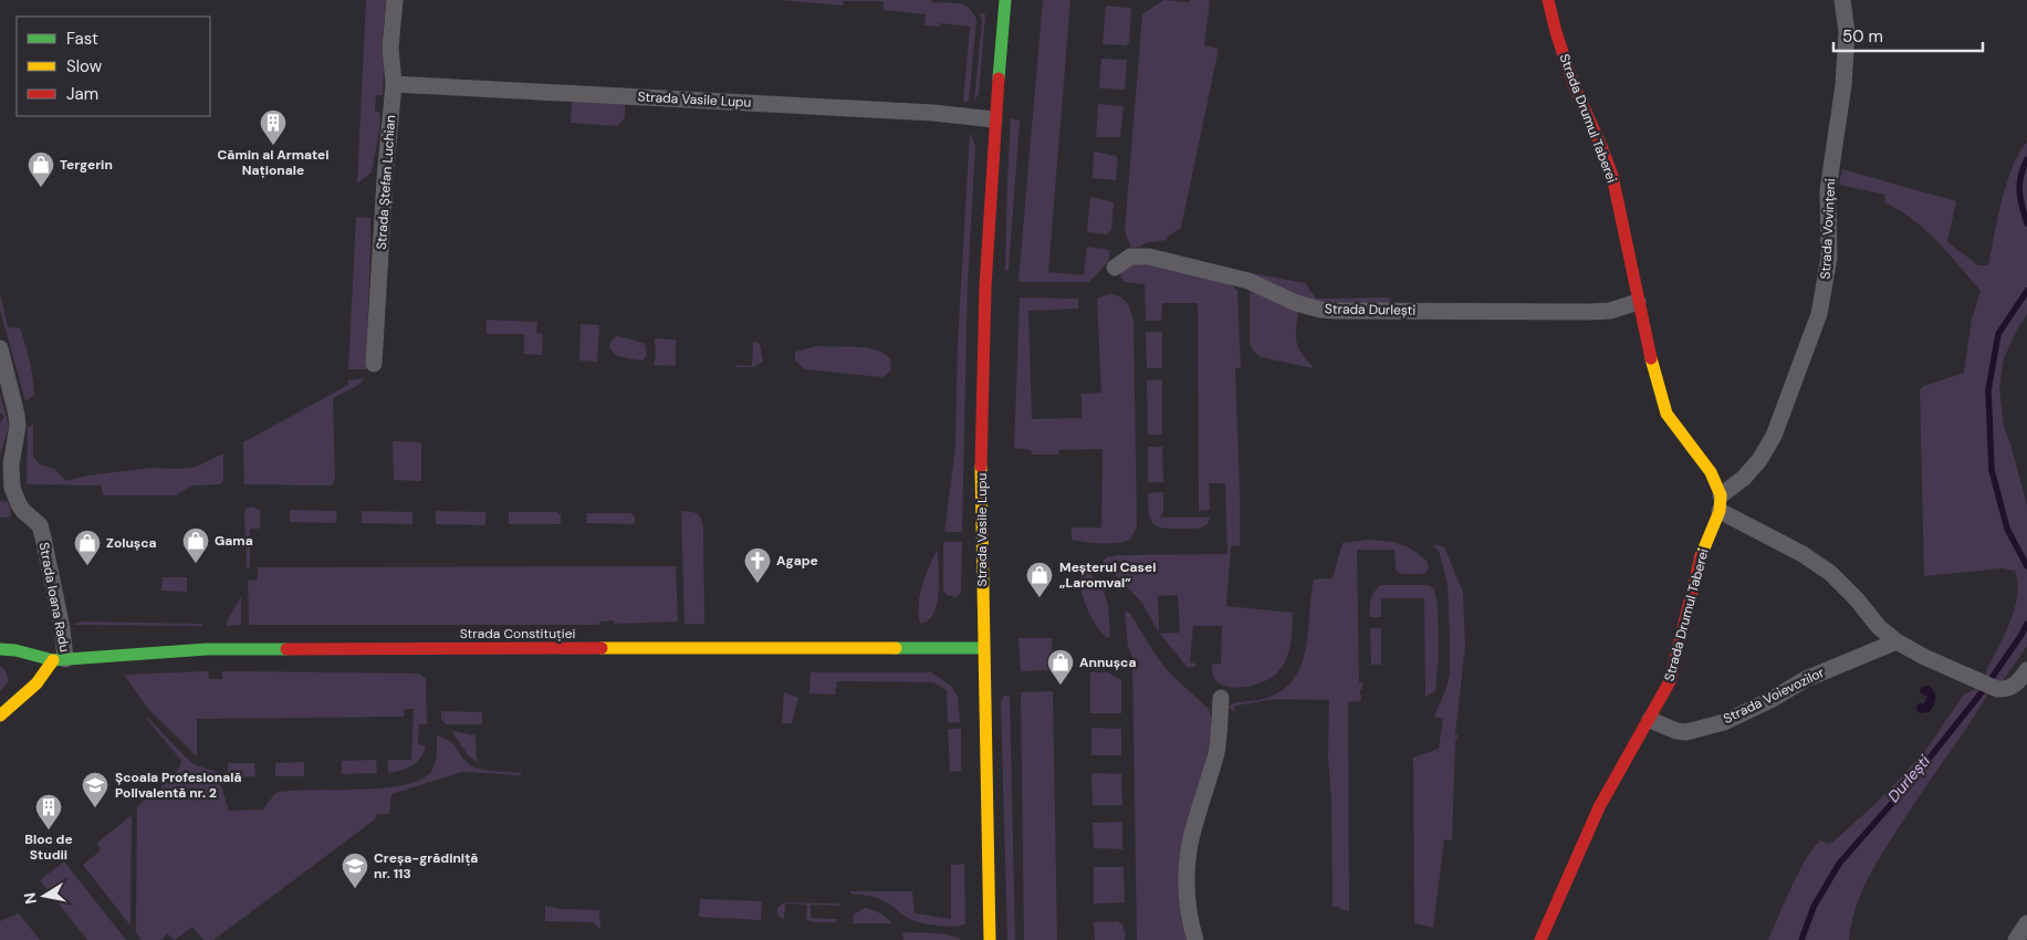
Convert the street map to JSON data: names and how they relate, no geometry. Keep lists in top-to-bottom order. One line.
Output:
{"streets":{"main road":["Strada Vasile Lupu","Strada Drumul Taberei","Strada Constituției"],"street":["Strada Ștefan Luchian","Strada Vovințeni","Strada Durlești","Strada Ioana Radu","Strada Voievozilor"]},"crossings":[["Strada Vasile Lupu","Strada Ștefan Luchian"],["Strada Vasile Lupu","Strada Constituției"],["Strada Drumul Taberei","Strada Vovințeni"],["Strada Drumul Taberei","Strada Durlești"],["Strada Drumul Taberei","Strada Voievozilor"],["Strada Ioana Radu","Strada Constituției"]],"water":["Durlești"],"places":{"building":["Cămin al Armatei Naționale","Bloc de Studii"],"shop":["Tergerin","Gama","Zolușca","Meșterul Casei „Laromval”","Annușca"],"church":["Agape"],"school or university":["Școala Profesională Polivalentă nr. 2","Creșa-grădiniță nr. 113"]},"legend":["Fast","Slow","Jam"],"scale_bar":"50 m","north":"left"}
